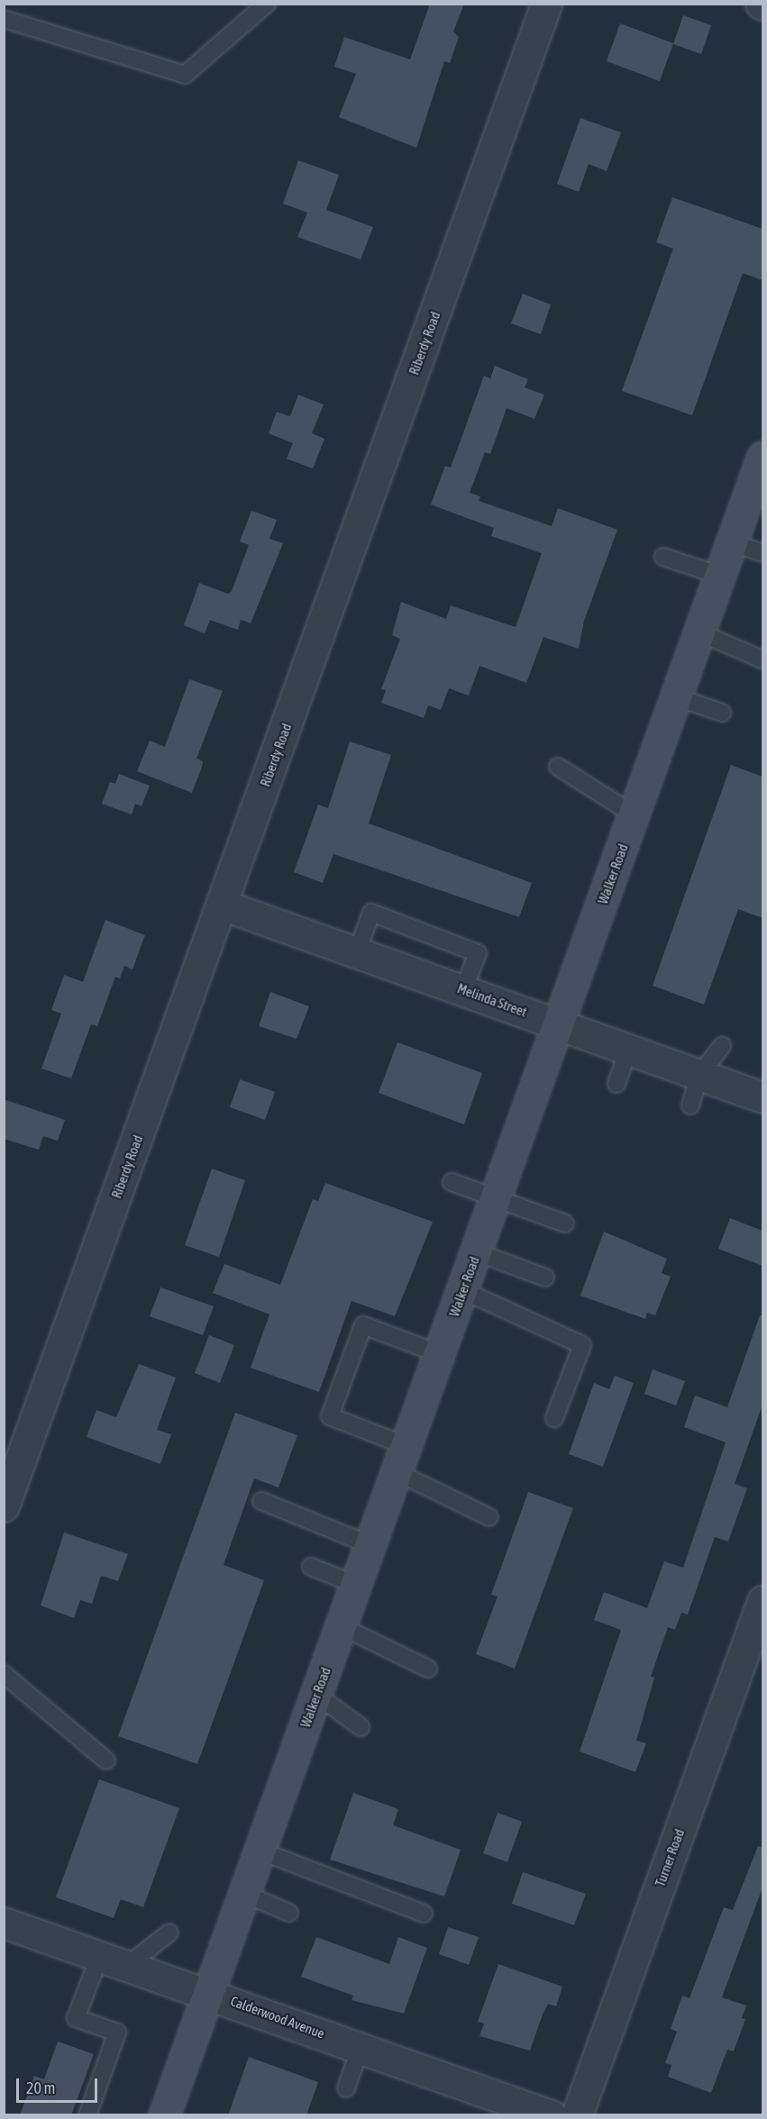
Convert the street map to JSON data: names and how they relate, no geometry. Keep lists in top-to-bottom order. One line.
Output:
{"streets":{"main road":["Walker Road"],"street":["Riberdy Road","Melinda Street","Turner Road","Calderwood Avenue"]},"crossings":[["Riberdy Road","Melinda Street"],["Walker Road","Melinda Street"],["Walker Road","Calderwood Avenue"]],"scale_bar":"20 m"}
